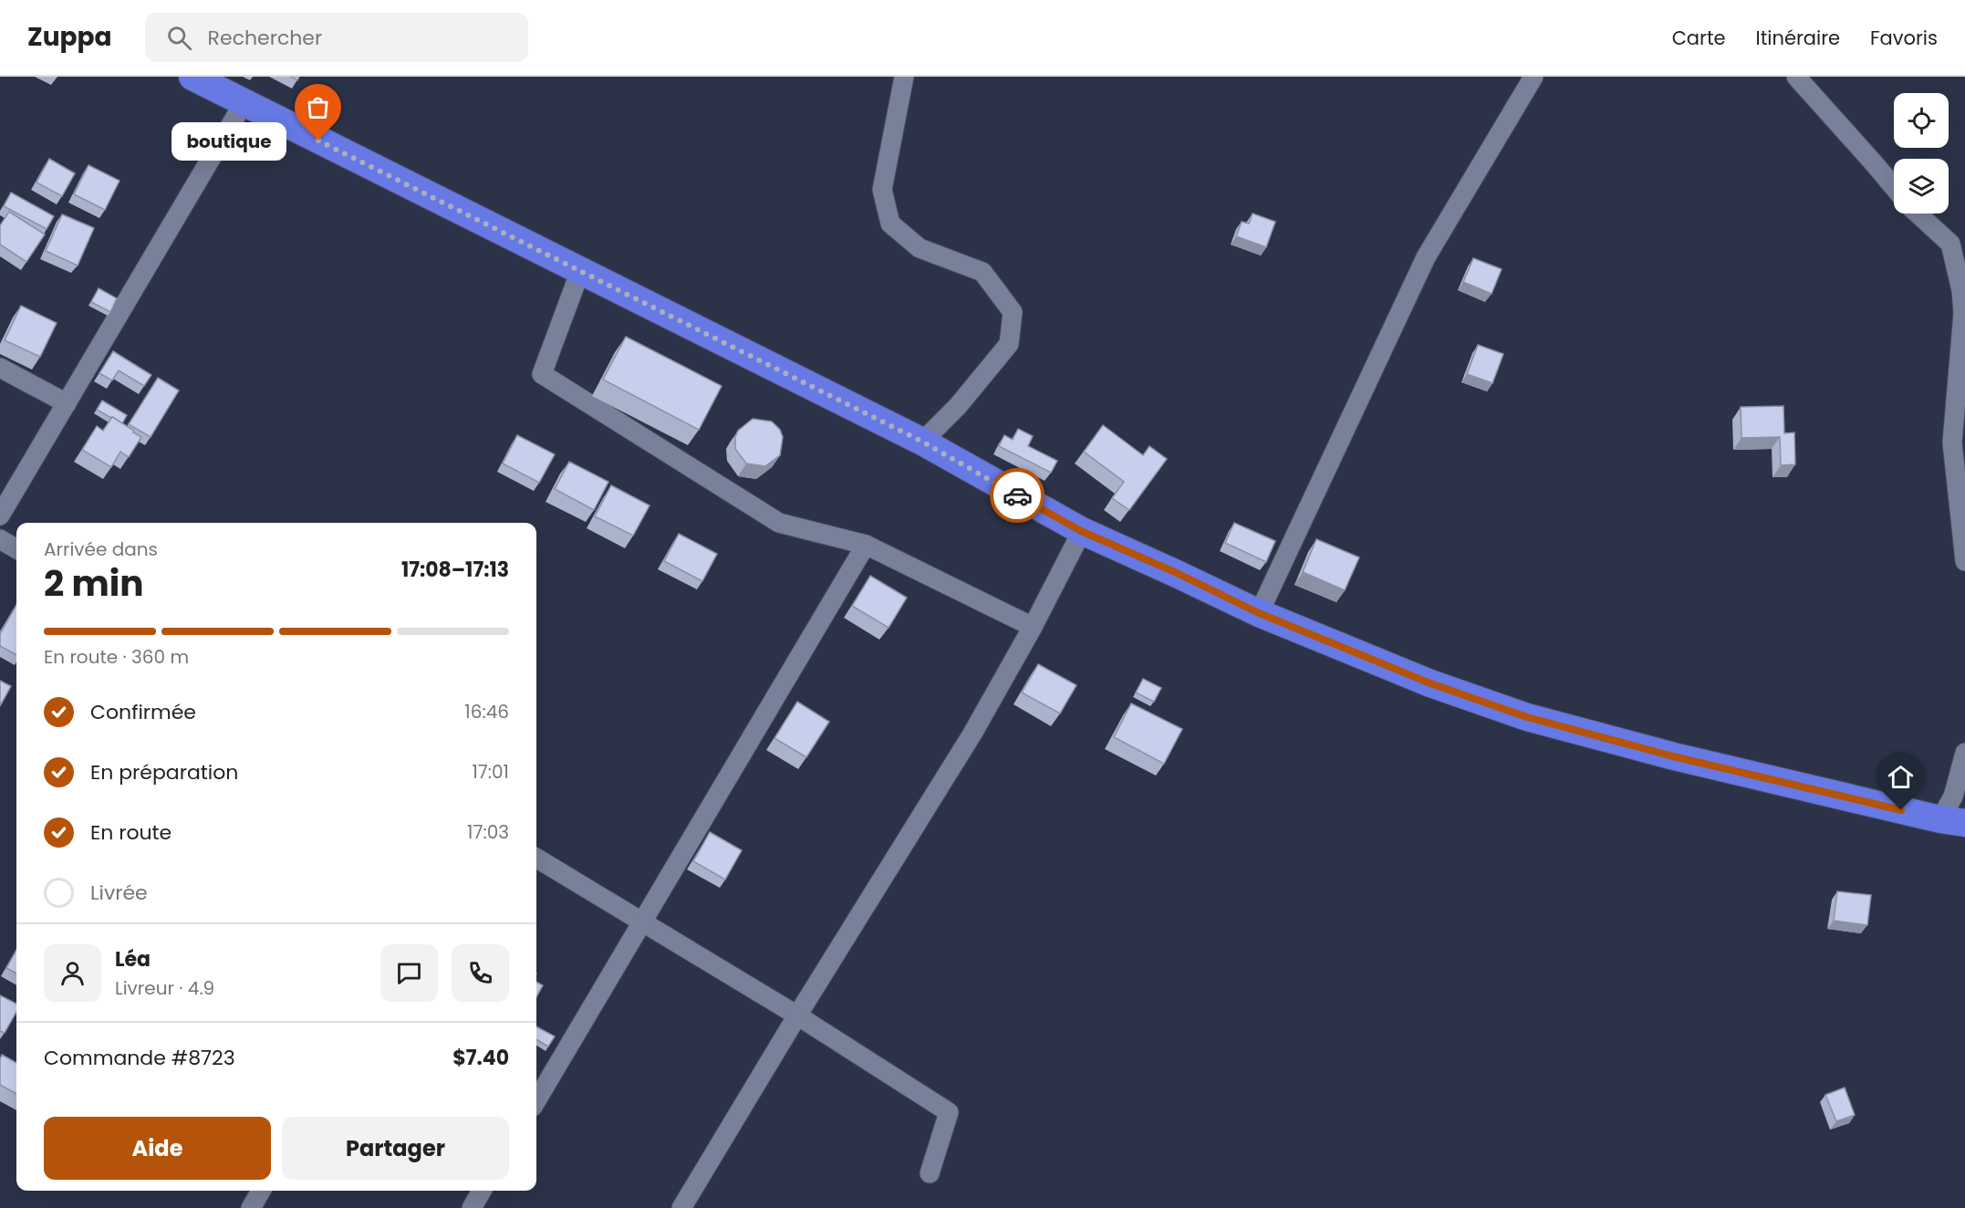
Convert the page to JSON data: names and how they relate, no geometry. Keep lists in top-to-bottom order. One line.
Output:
{"places":["boutique"],"page":{"header":"Zuppa","search":"Rechercher","nav":["Carte","Itinéraire","Favoris"],"bubble":"boutique","heading":["2 min","Arrivée dans","17:08–17:13"],"panel":["Léa","Livreur · 4.9","Commande #8723","$7.40"],"bar":"En route · 360 m","list":[["Confirmée","16:46"],["En préparation","17:01"],["En route","17:03"],"Livrée"],"buttons":["Aide","Partager"]}}
